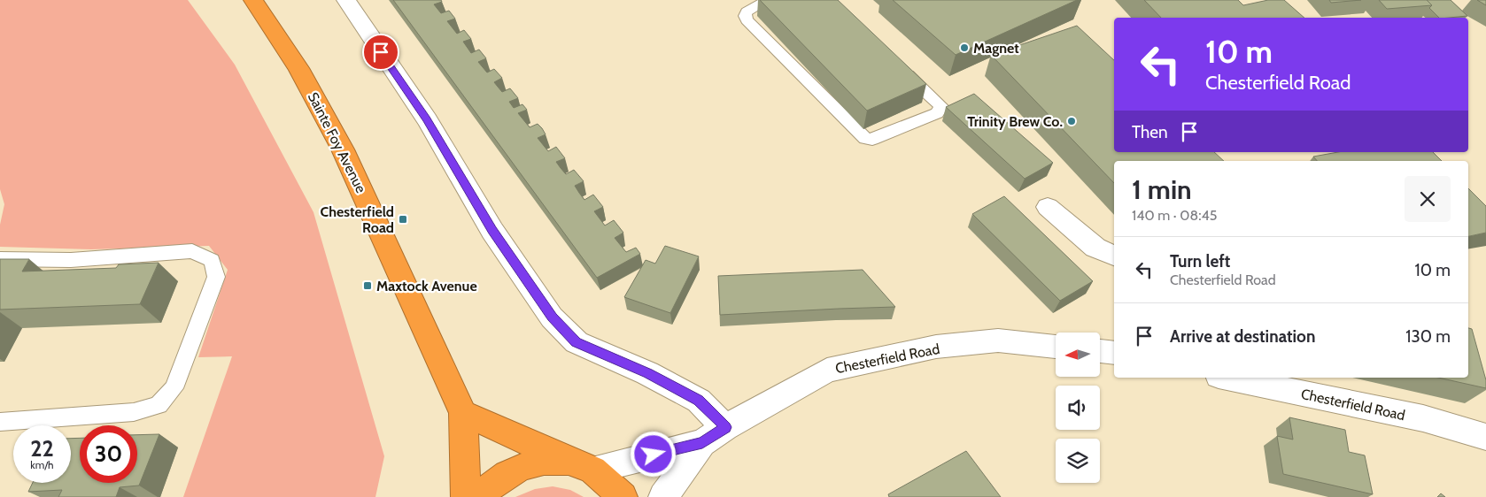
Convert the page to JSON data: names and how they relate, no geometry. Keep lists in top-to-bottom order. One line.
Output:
{"streets":{"highway":["Sainte Foy Avenue"],"street":["Chesterfield Road"]},"places":{"other":["Magnet","Trinity Brew Co."],"transit":["Chesterfield Road","Maxtock Avenue"]},"north":"left","page":{"turn":["10 m","Chesterfield Road"],"then":"Then","heading":["1 min","140 m · 08:45"],"list":[{"name":"Turn left","note":"Chesterfield Road","value":"10 m"},{"name":"Arrive at destination","value":"130 m"}],"speed":"22 km/h","limit":"30"}}
